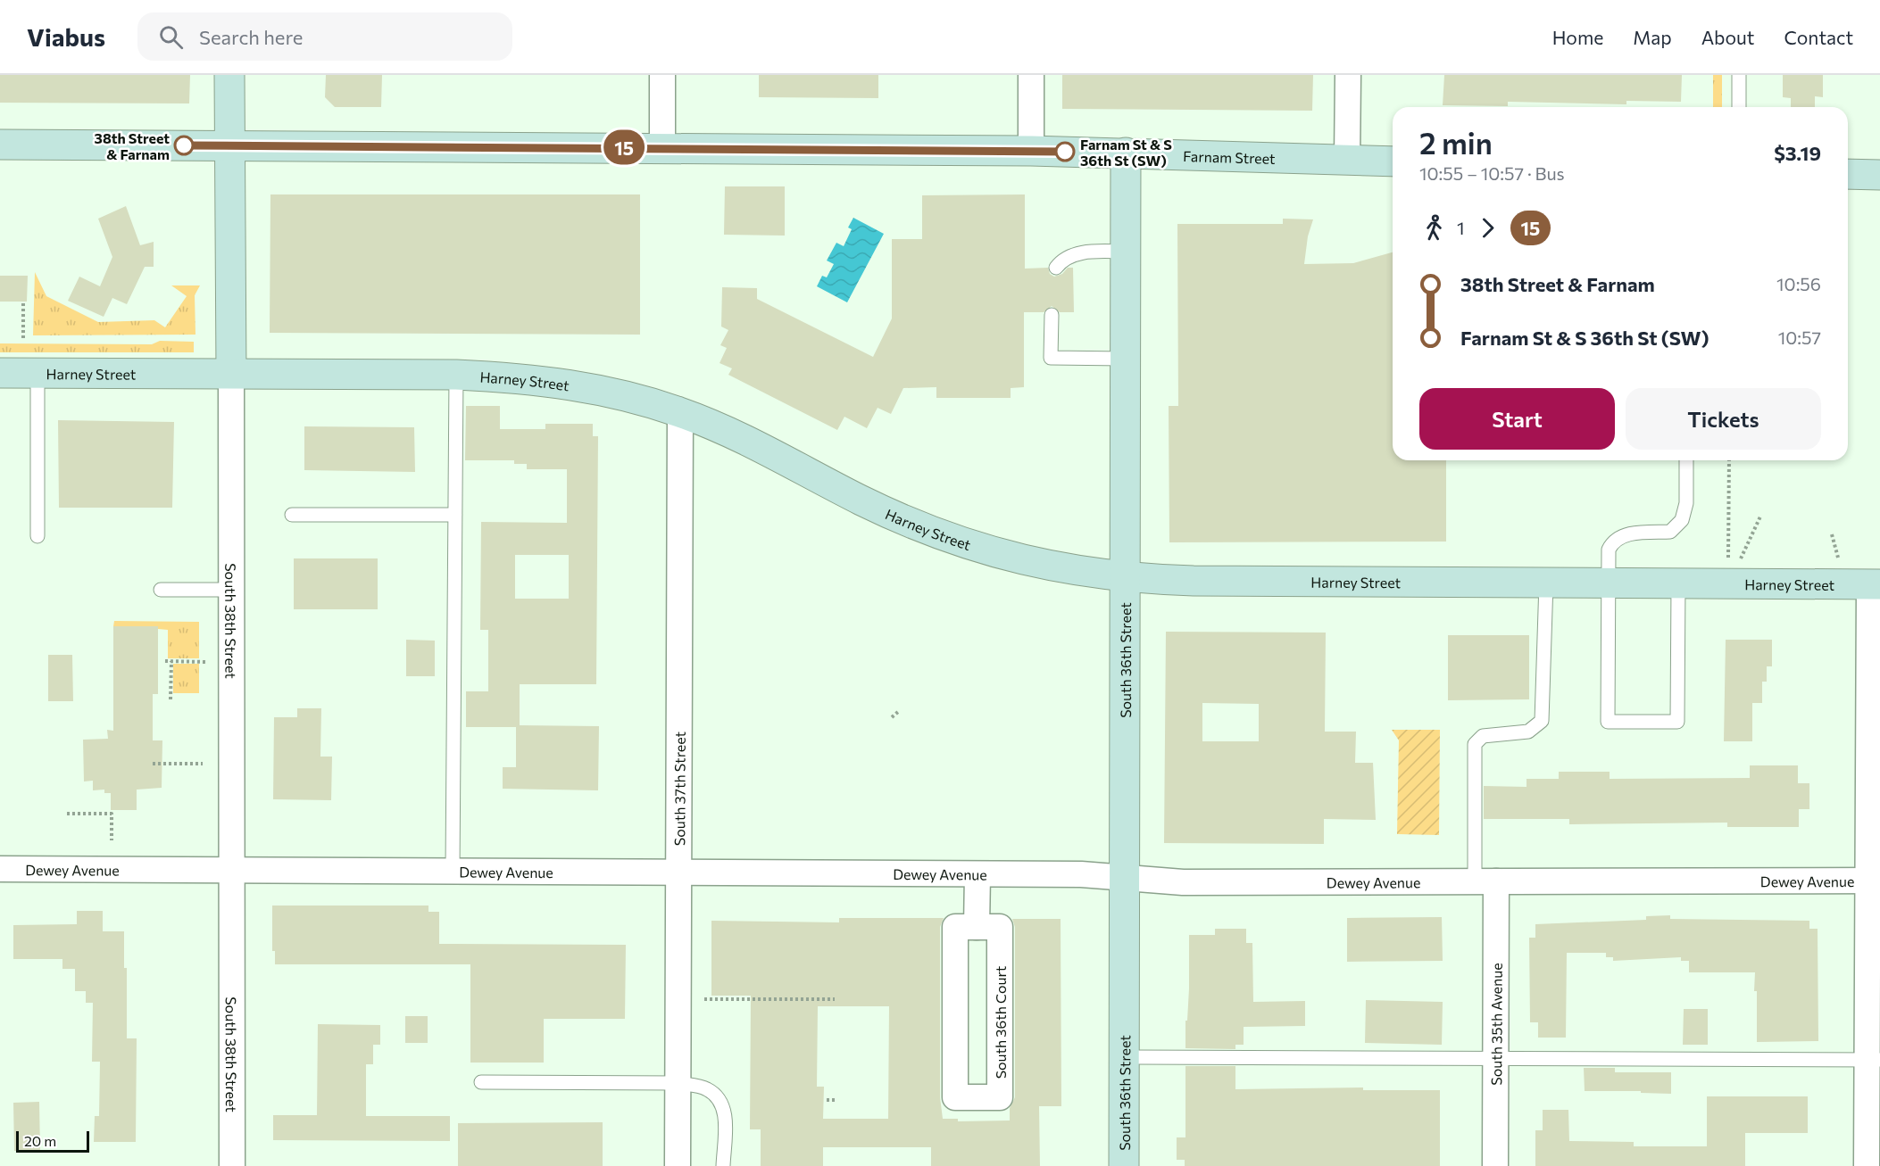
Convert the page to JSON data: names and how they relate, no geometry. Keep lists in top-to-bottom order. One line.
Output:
{"streets":{"main road":["Farnam Street","Harney Street","South 38th Street","South 36th Street"],"street":["South 37th Street","Dewey Avenue","South 36th Court","South 35th Avenue"]},"crossings":[["Farnam Street","South 38th Street"],["Farnam Street","South 36th Street"],["Harney Street","South 38th Street"],["Harney Street","South 36th Street"],["Harney Street","South 37th Street"],["South 38th Street","Dewey Avenue"],["South 36th Street","Dewey Avenue"],["South 37th Street","Dewey Avenue"],["Dewey Avenue","South 35th Avenue"]],"places":["38th Street & Farnam","Farnam St & S 36th St (SW)"],"lines":["bus line 15"],"scale_bar":"20 m","page":{"header":"Viabus","search":"Search here","nav":["Home","Map","About","Contact"],"on_map":"15","heading":["2 min","10:55 – 10:57 · Bus","$3.19"],"legs":["1","15"],"list":[{"name":"38th Street & Farnam","value":"10:56"},{"name":"Farnam St & S 36th St (SW)","value":"10:57"}],"buttons":["Start","Tickets"],"scale":"20 m"}}
